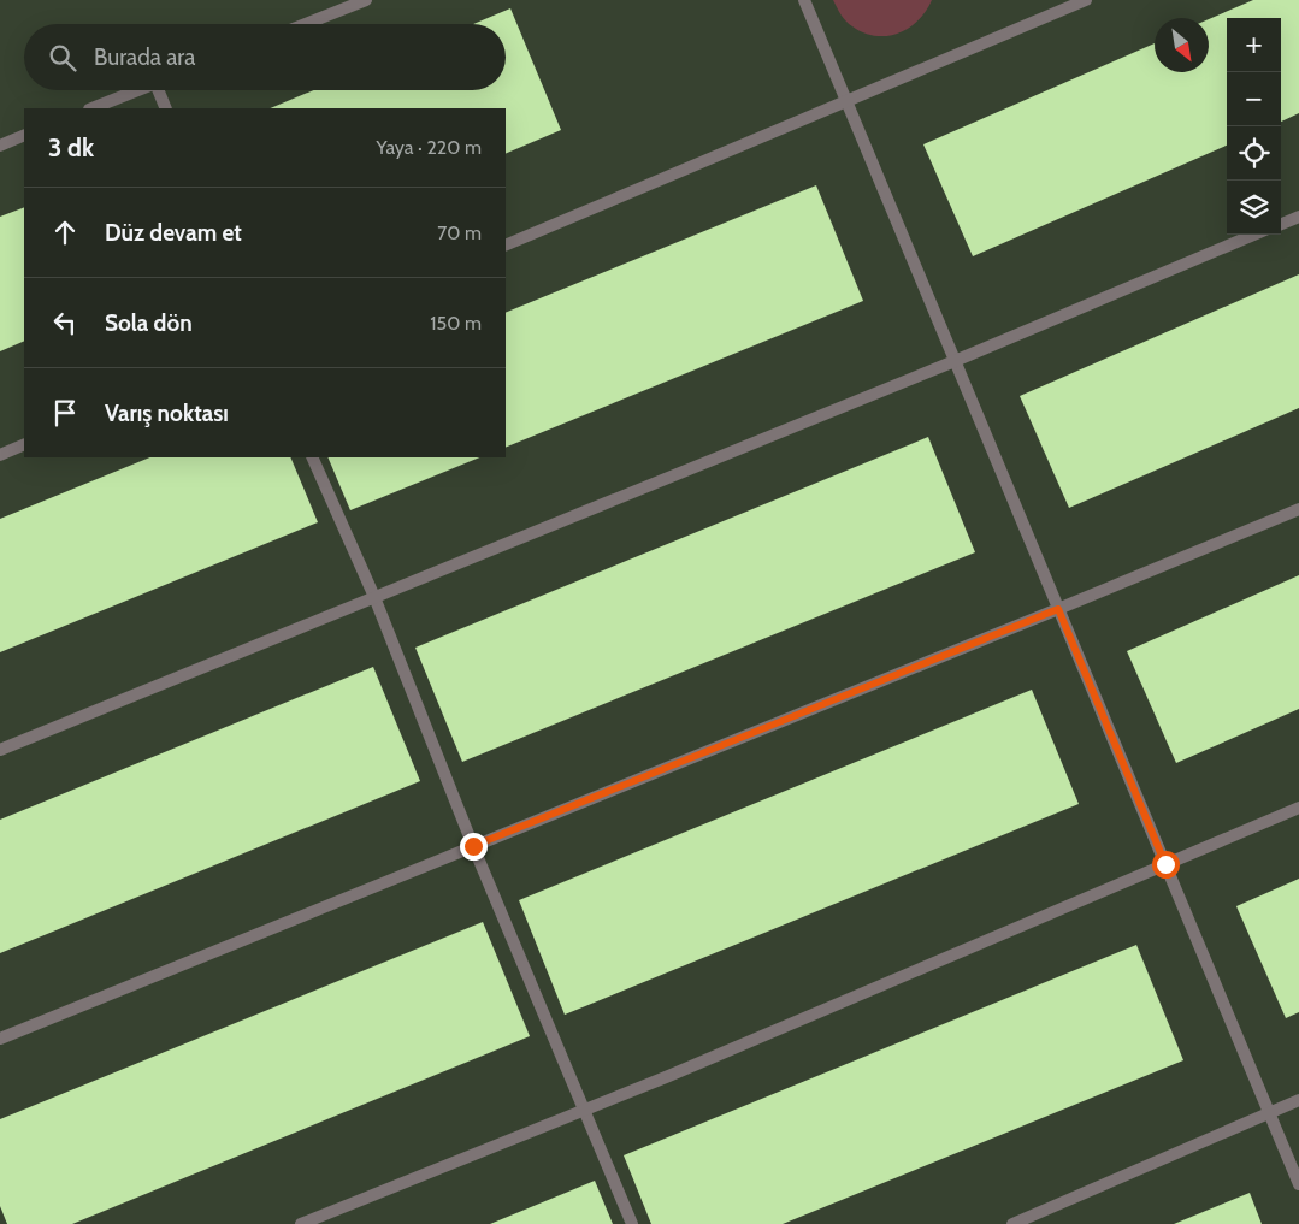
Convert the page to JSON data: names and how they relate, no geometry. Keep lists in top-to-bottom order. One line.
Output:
{"north":"bottom right","page":{"map_buttons":["+","−"],"search":"Burada ara","heading":["3 dk","Yaya · 220 m"],"list":[["Düz devam et","70 m"],["Sola dön","150 m"],"Varış noktası"]}}
